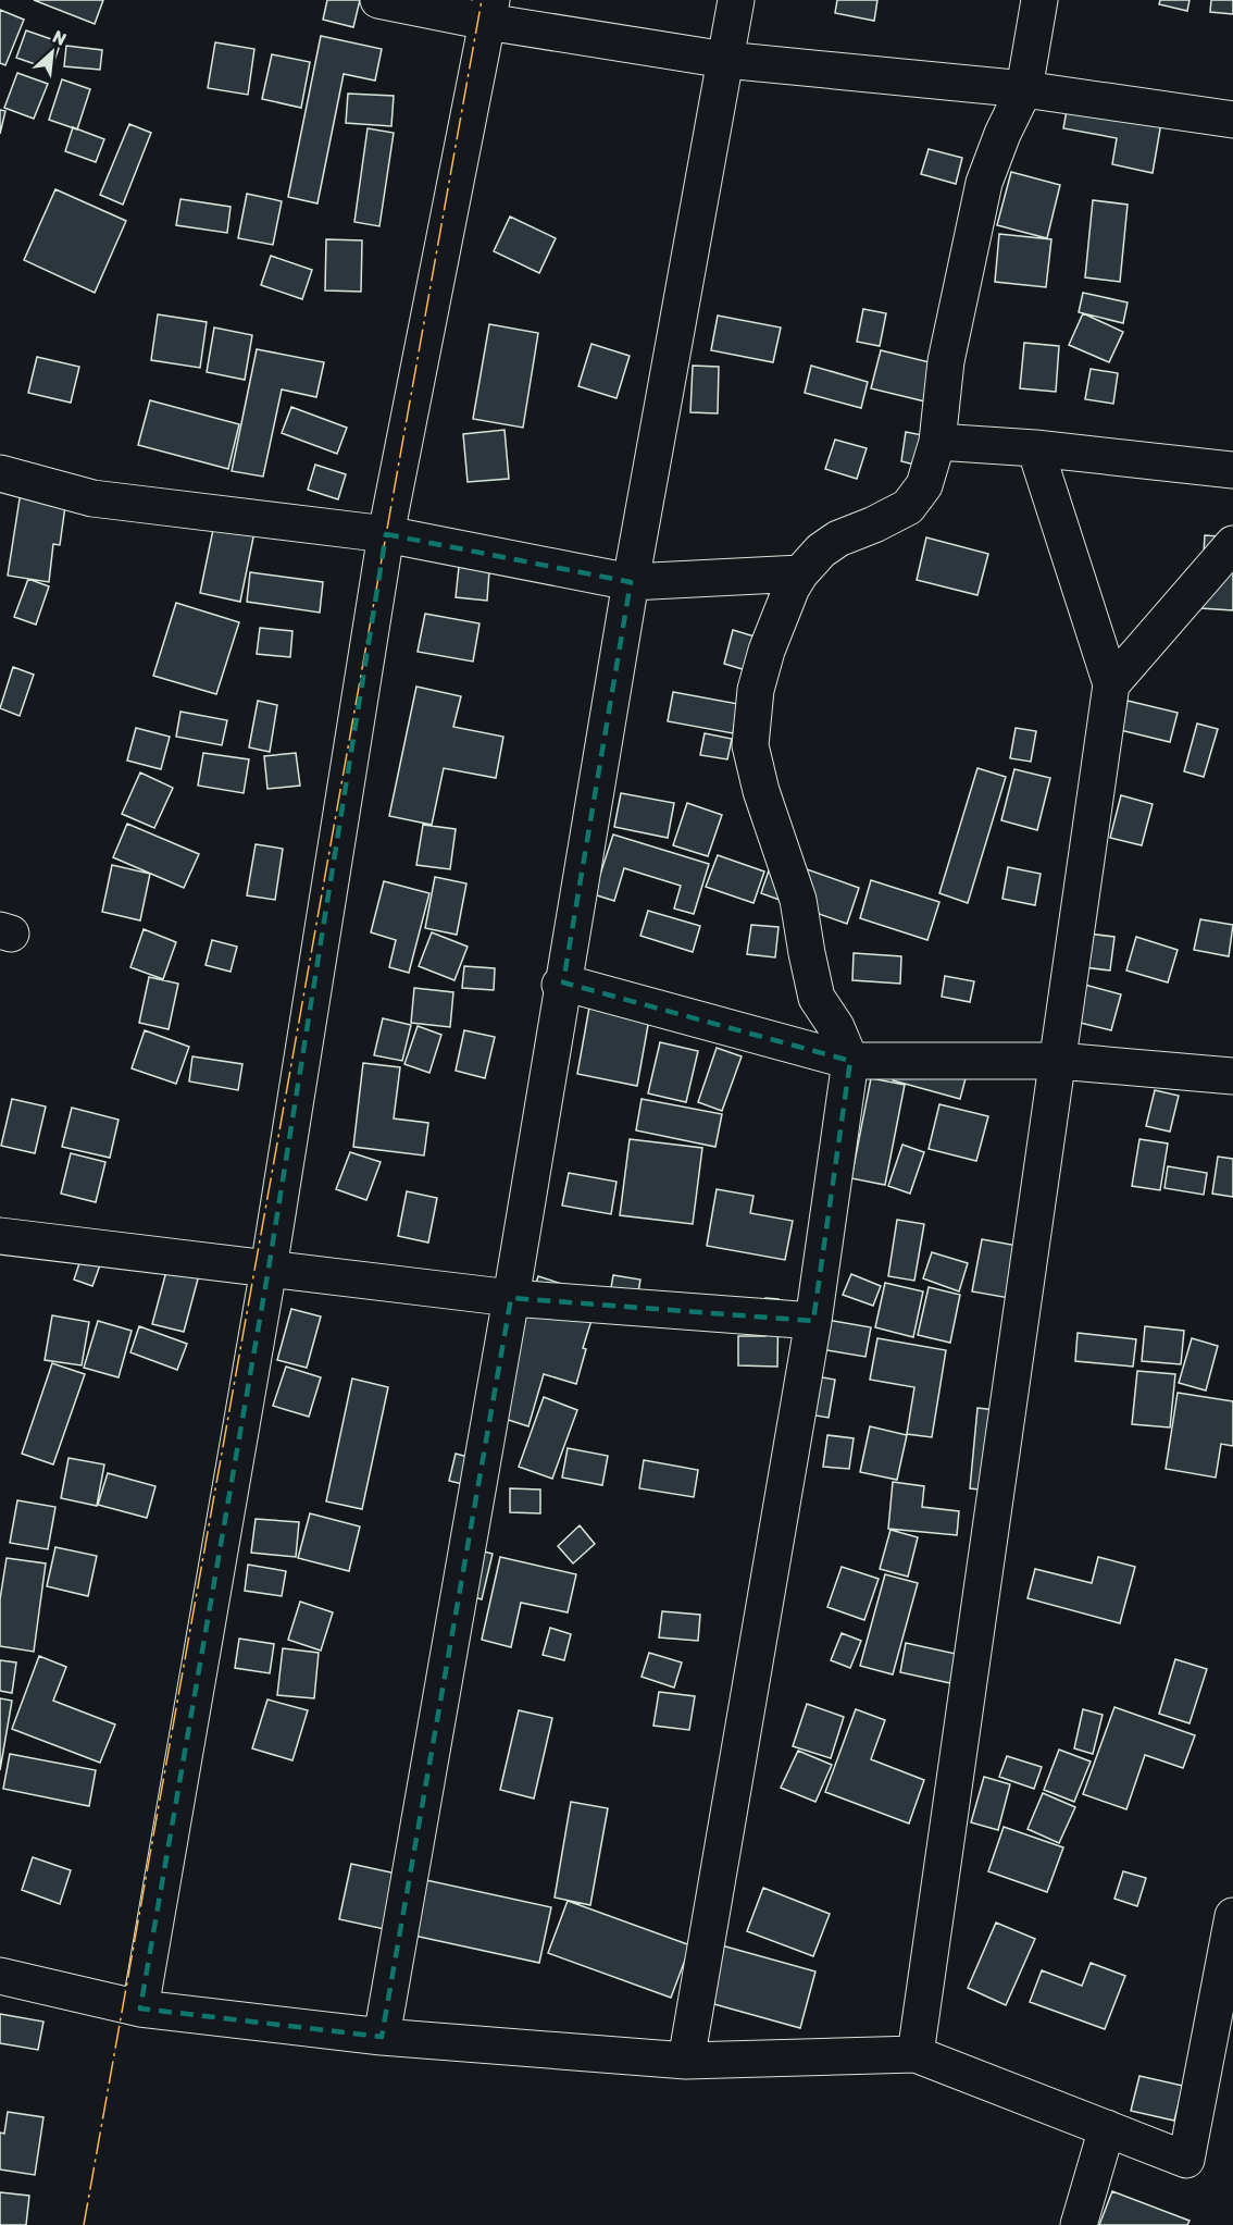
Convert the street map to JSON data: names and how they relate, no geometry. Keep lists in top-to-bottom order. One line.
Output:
{"north":"top right"}
